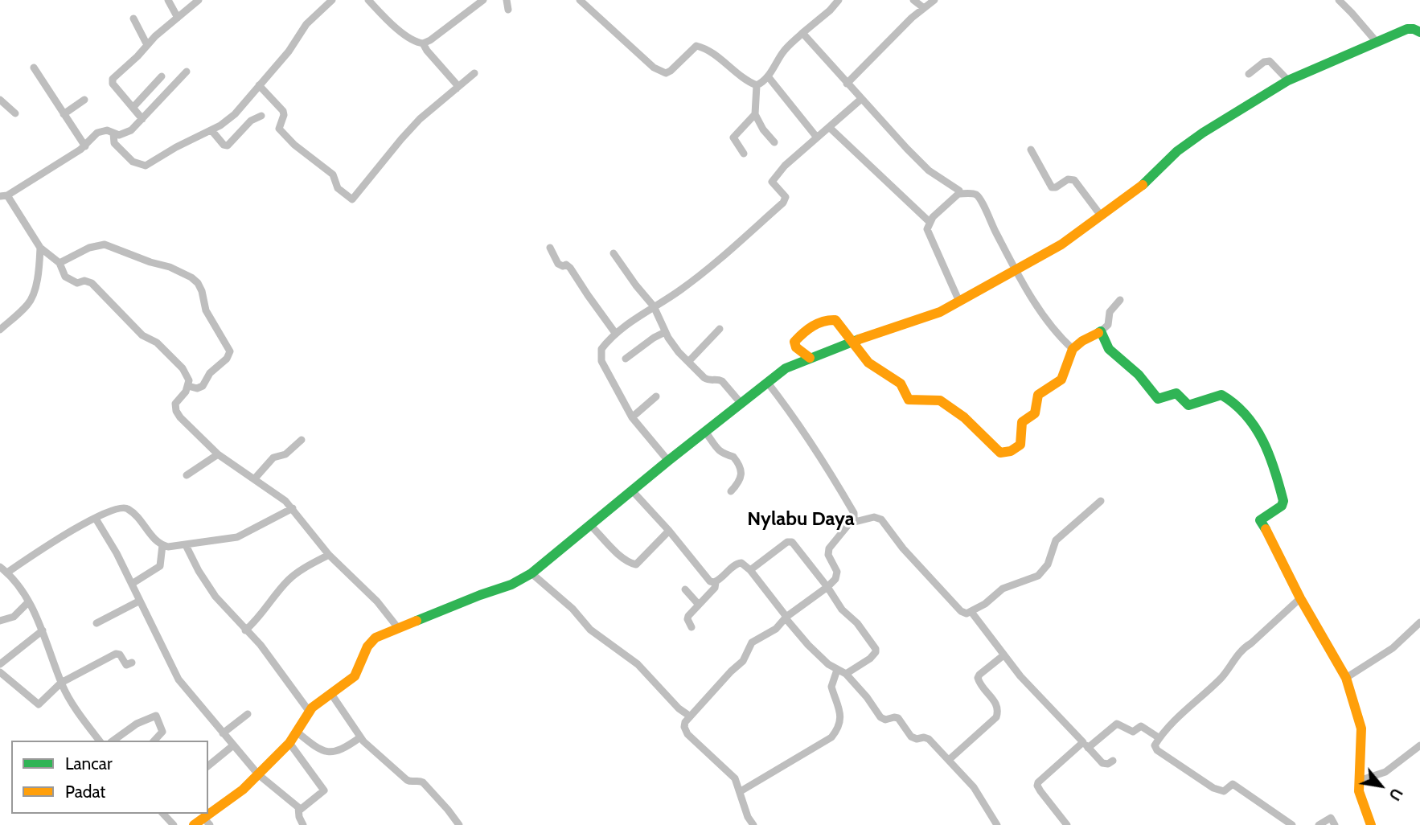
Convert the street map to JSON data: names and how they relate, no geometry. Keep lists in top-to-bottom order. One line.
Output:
{"districts":["Nylabu Daya"],"legend":["Lancar","Padat"],"north":"bottom right"}
